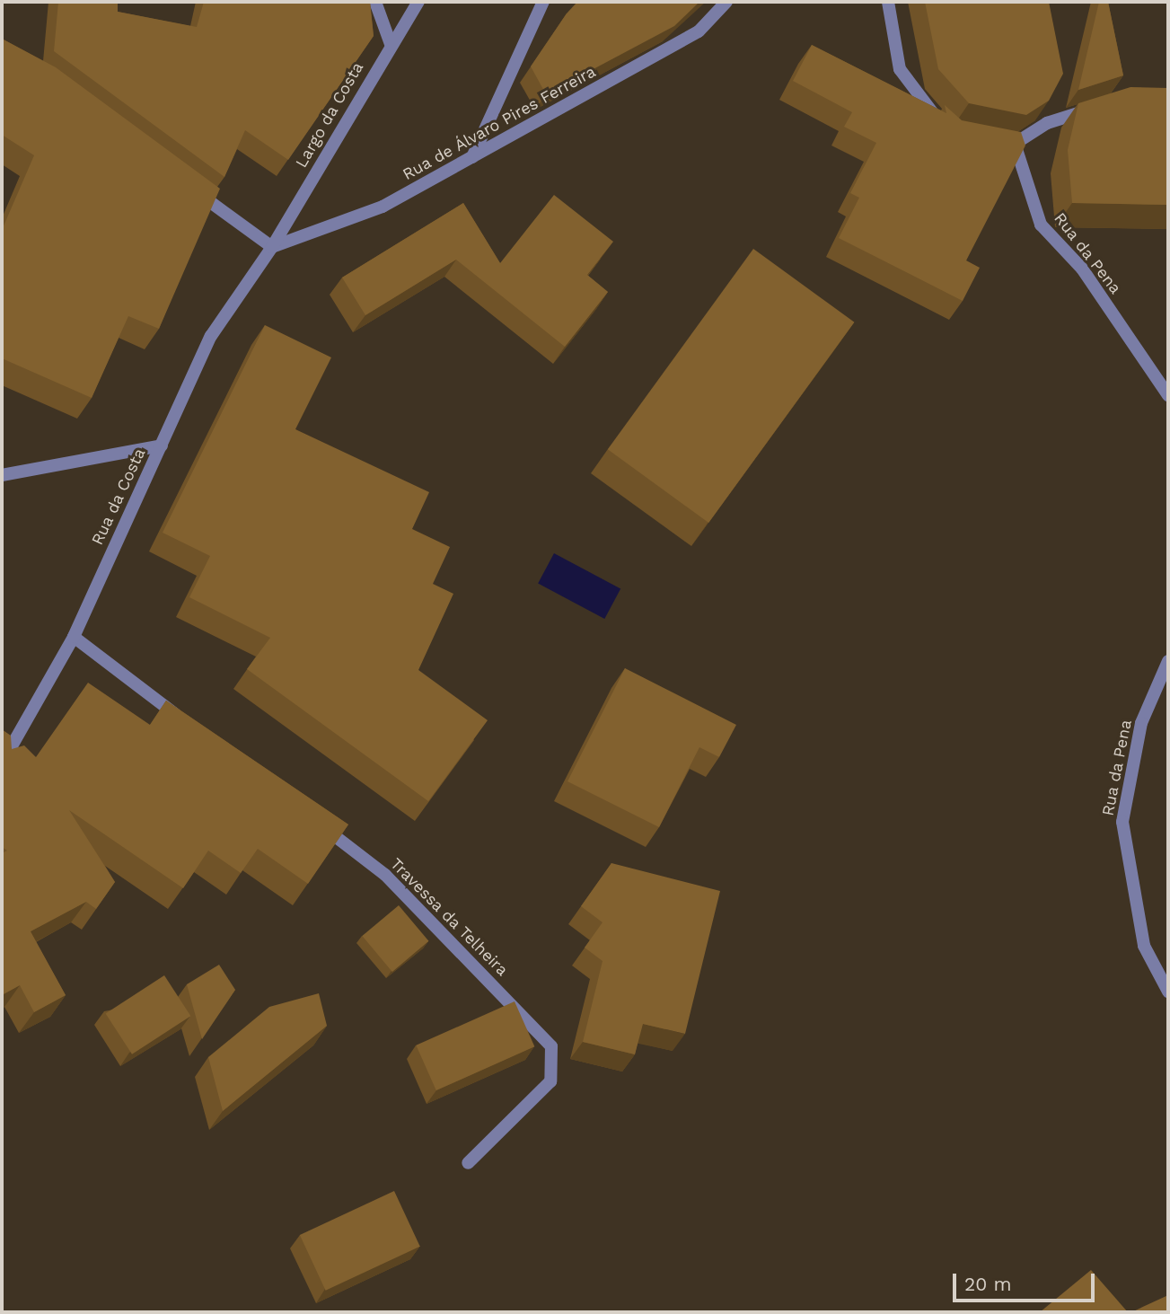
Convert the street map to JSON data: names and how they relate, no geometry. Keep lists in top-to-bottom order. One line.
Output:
{"streets":{"street":["Largo da Costa","Rua de Álvaro Pires Ferreira","Rua da Pena","Rua da Costa","Travessa da Telheira"]},"crossings":[["Largo da Costa","Rua de Álvaro Pires Ferreira"],["Largo da Costa","Rua da Costa"],["Rua de Álvaro Pires Ferreira","Rua da Costa"]],"scale_bar":"20 m"}
